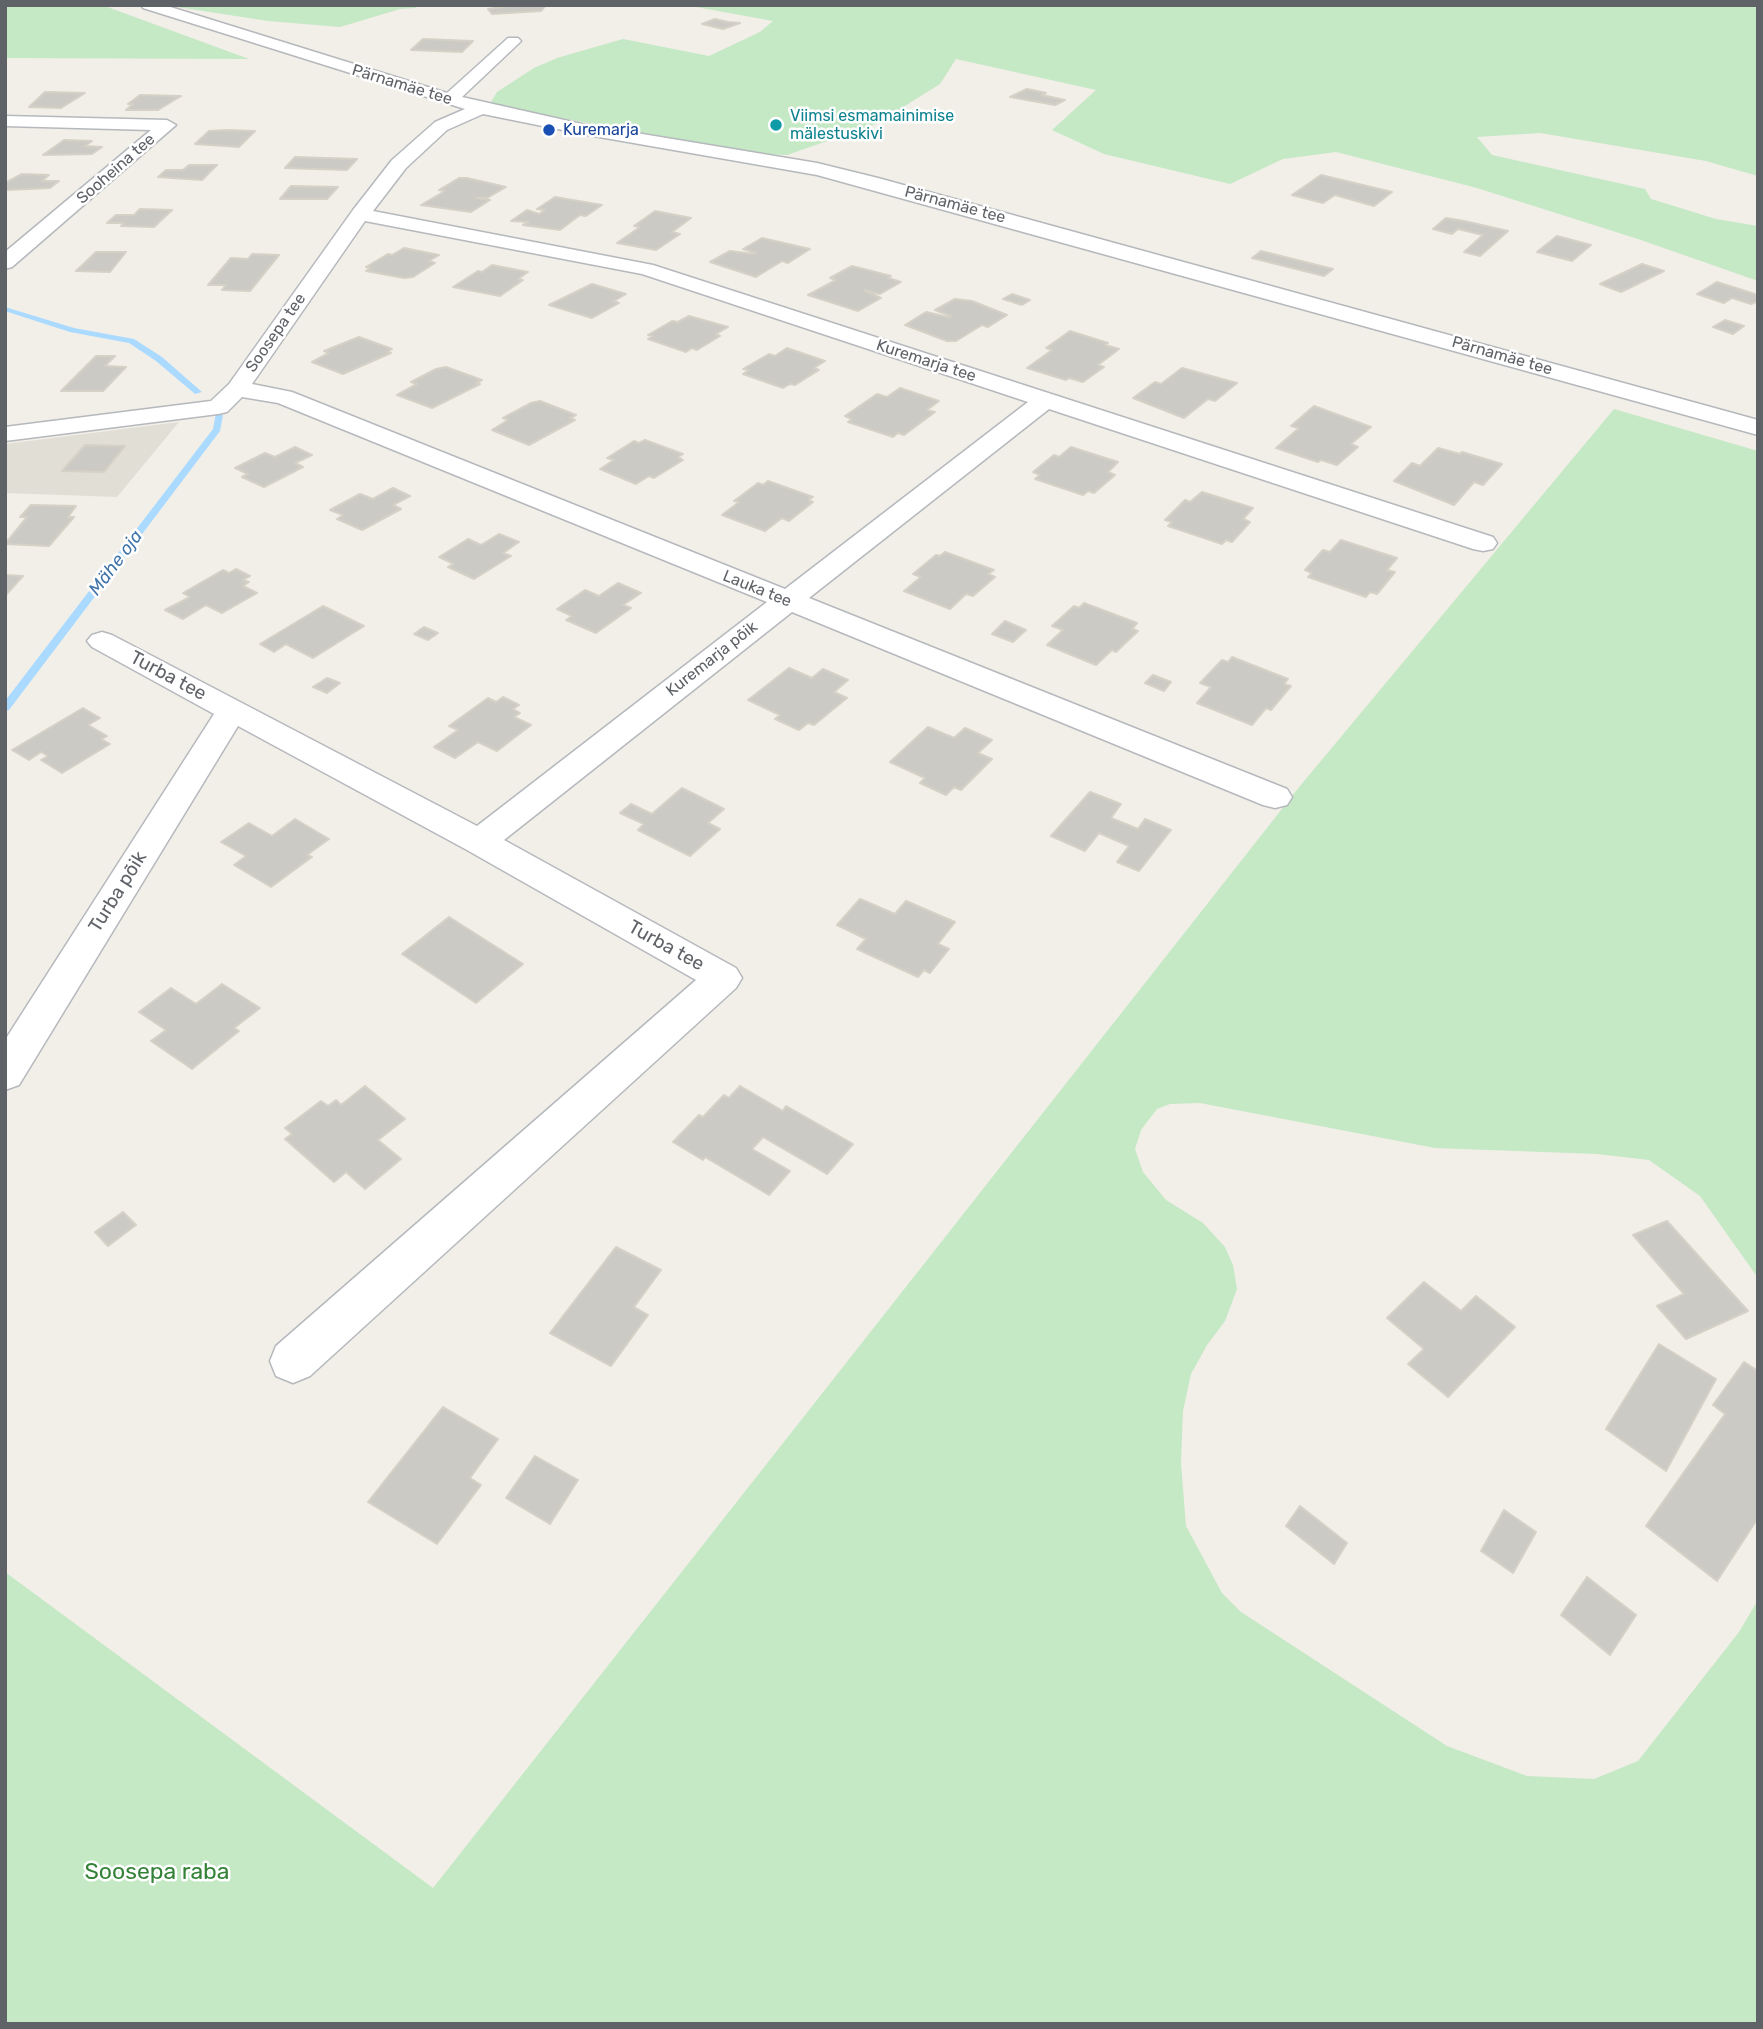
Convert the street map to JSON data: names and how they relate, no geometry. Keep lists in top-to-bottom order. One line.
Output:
{"streets":{"street":["Pärnamäe tee","Sooheina tee","Soosepa tee","Kuremarja tee","Lauka tee","Kuremarja põik","Turba tee","Turba põik"]},"crossings":[["Pärnamäe tee","Soosepa tee"],["Soosepa tee","Kuremarja tee"],["Soosepa tee","Lauka tee"],["Kuremarja tee","Kuremarja põik"],["Lauka tee","Kuremarja põik"],["Kuremarja põik","Turba tee"],["Turba tee","Turba põik"]],"water":["Mähe oja"],"parks":["Soosepa raba"],"places":["Viimsi esmamainimise mälestuskivi","Kuremarja"]}
